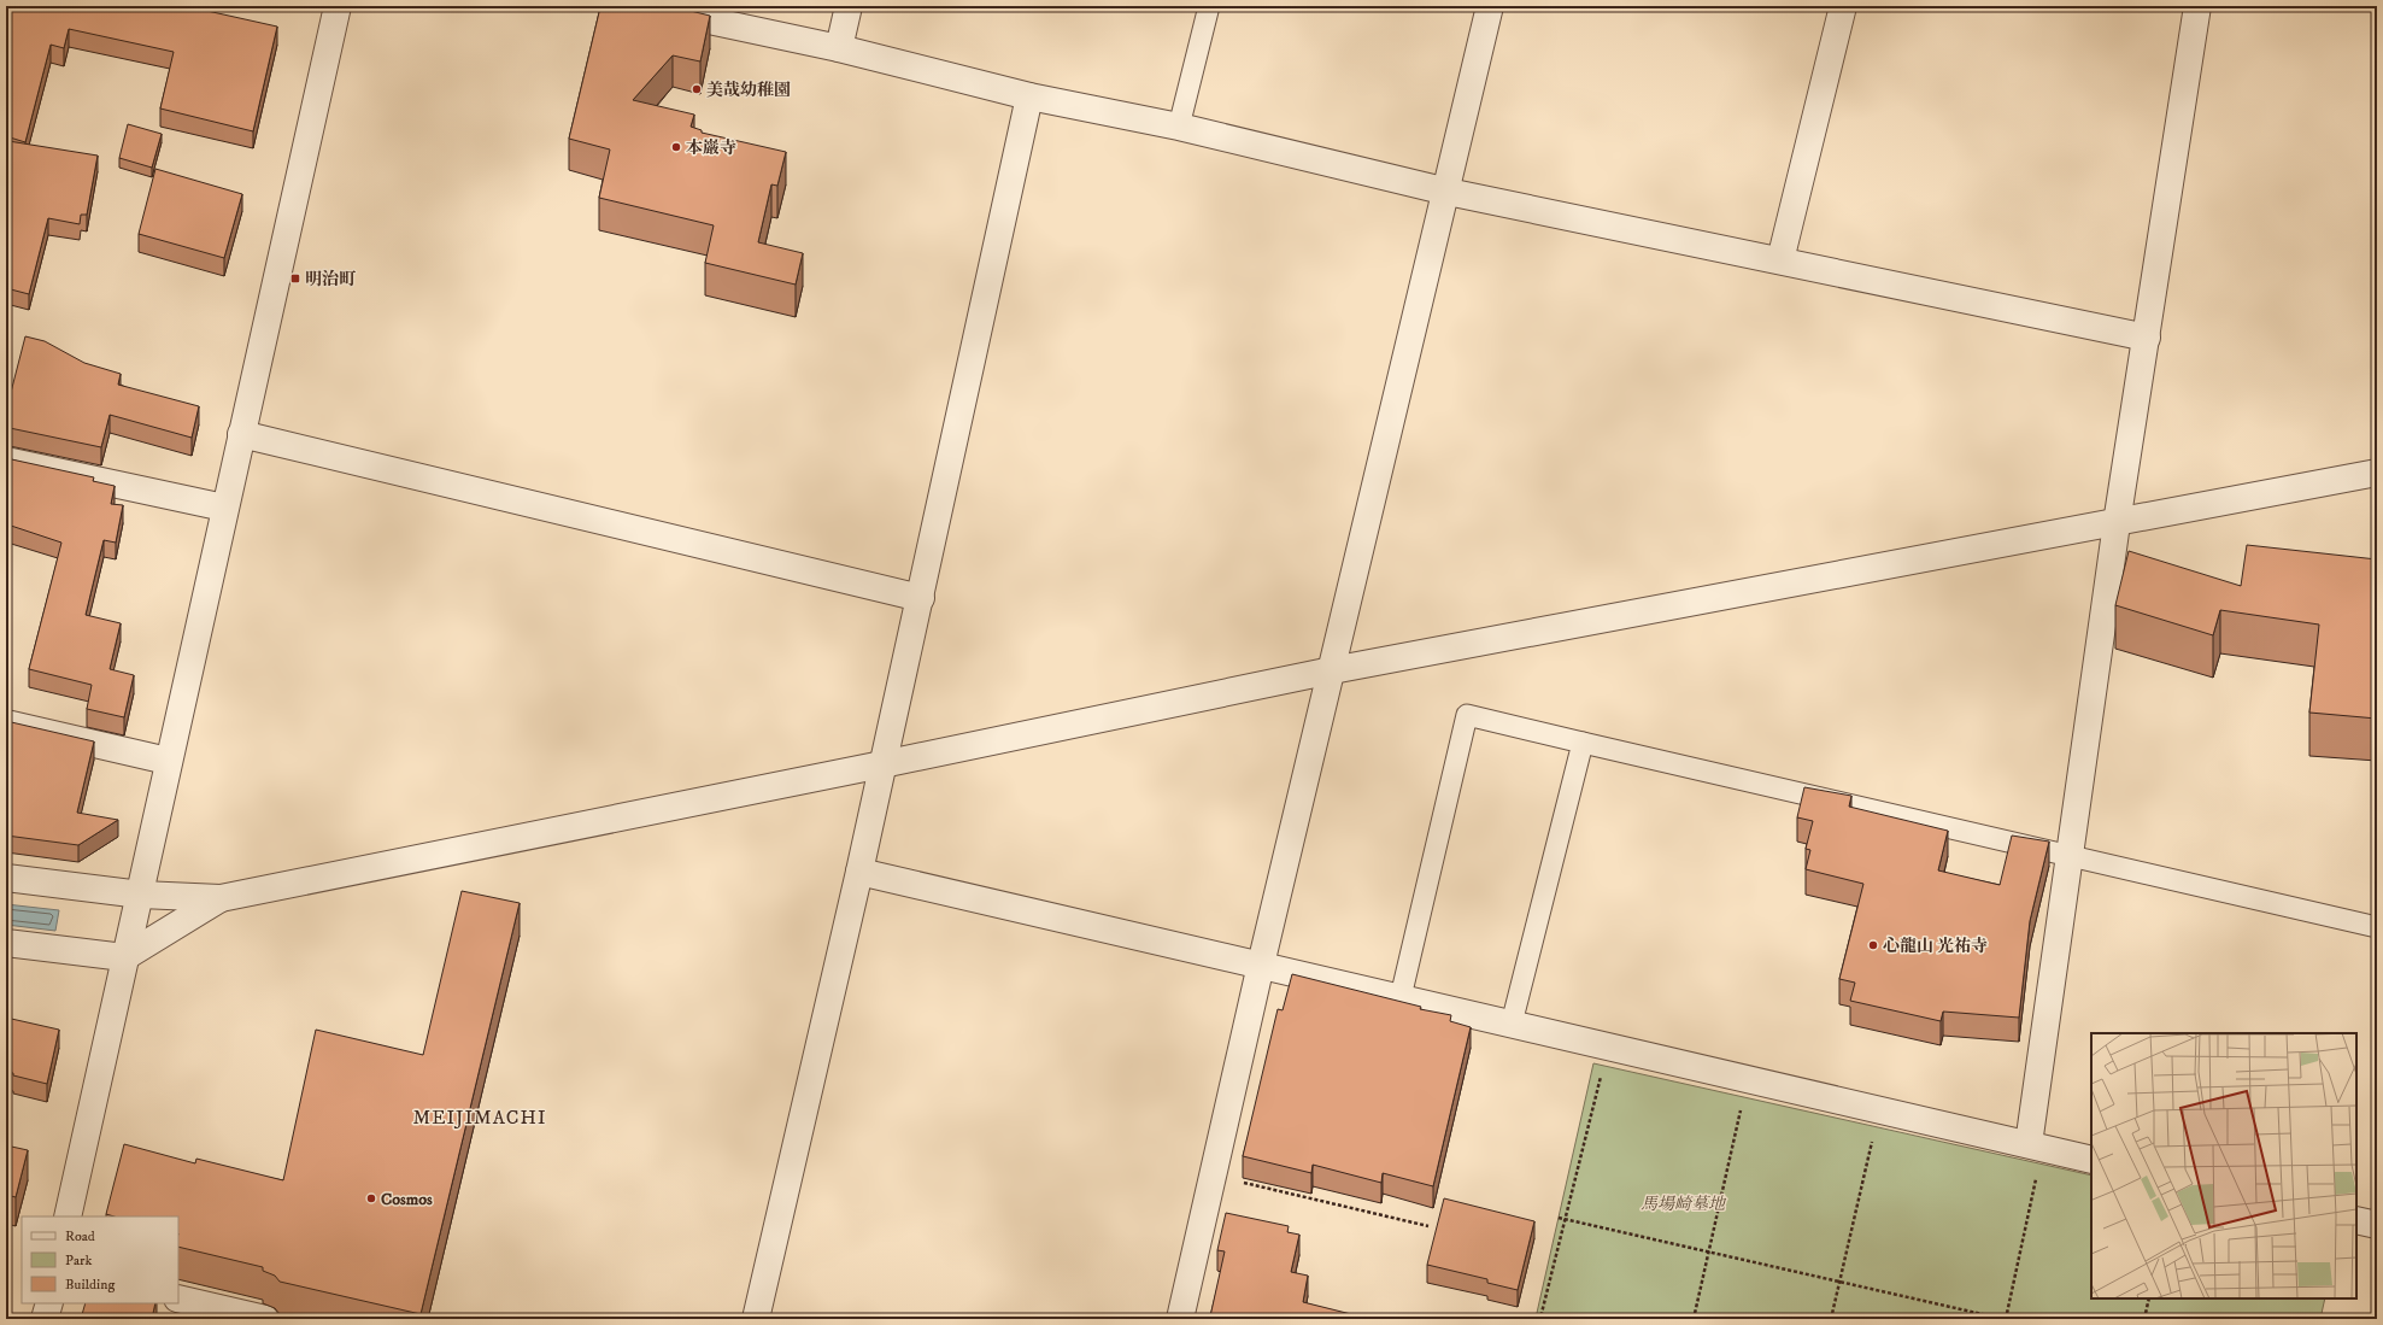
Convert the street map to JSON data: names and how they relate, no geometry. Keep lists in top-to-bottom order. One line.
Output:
{"districts":["MEIJIMACHI"],"parks":["馬場崎墓地"],"places":{"other":["美哉幼稚園","本巌寺","心龍山 光祐寺","Cosmos"],"transit":["明治町"]},"legend":["Road","Park","Building"]}
